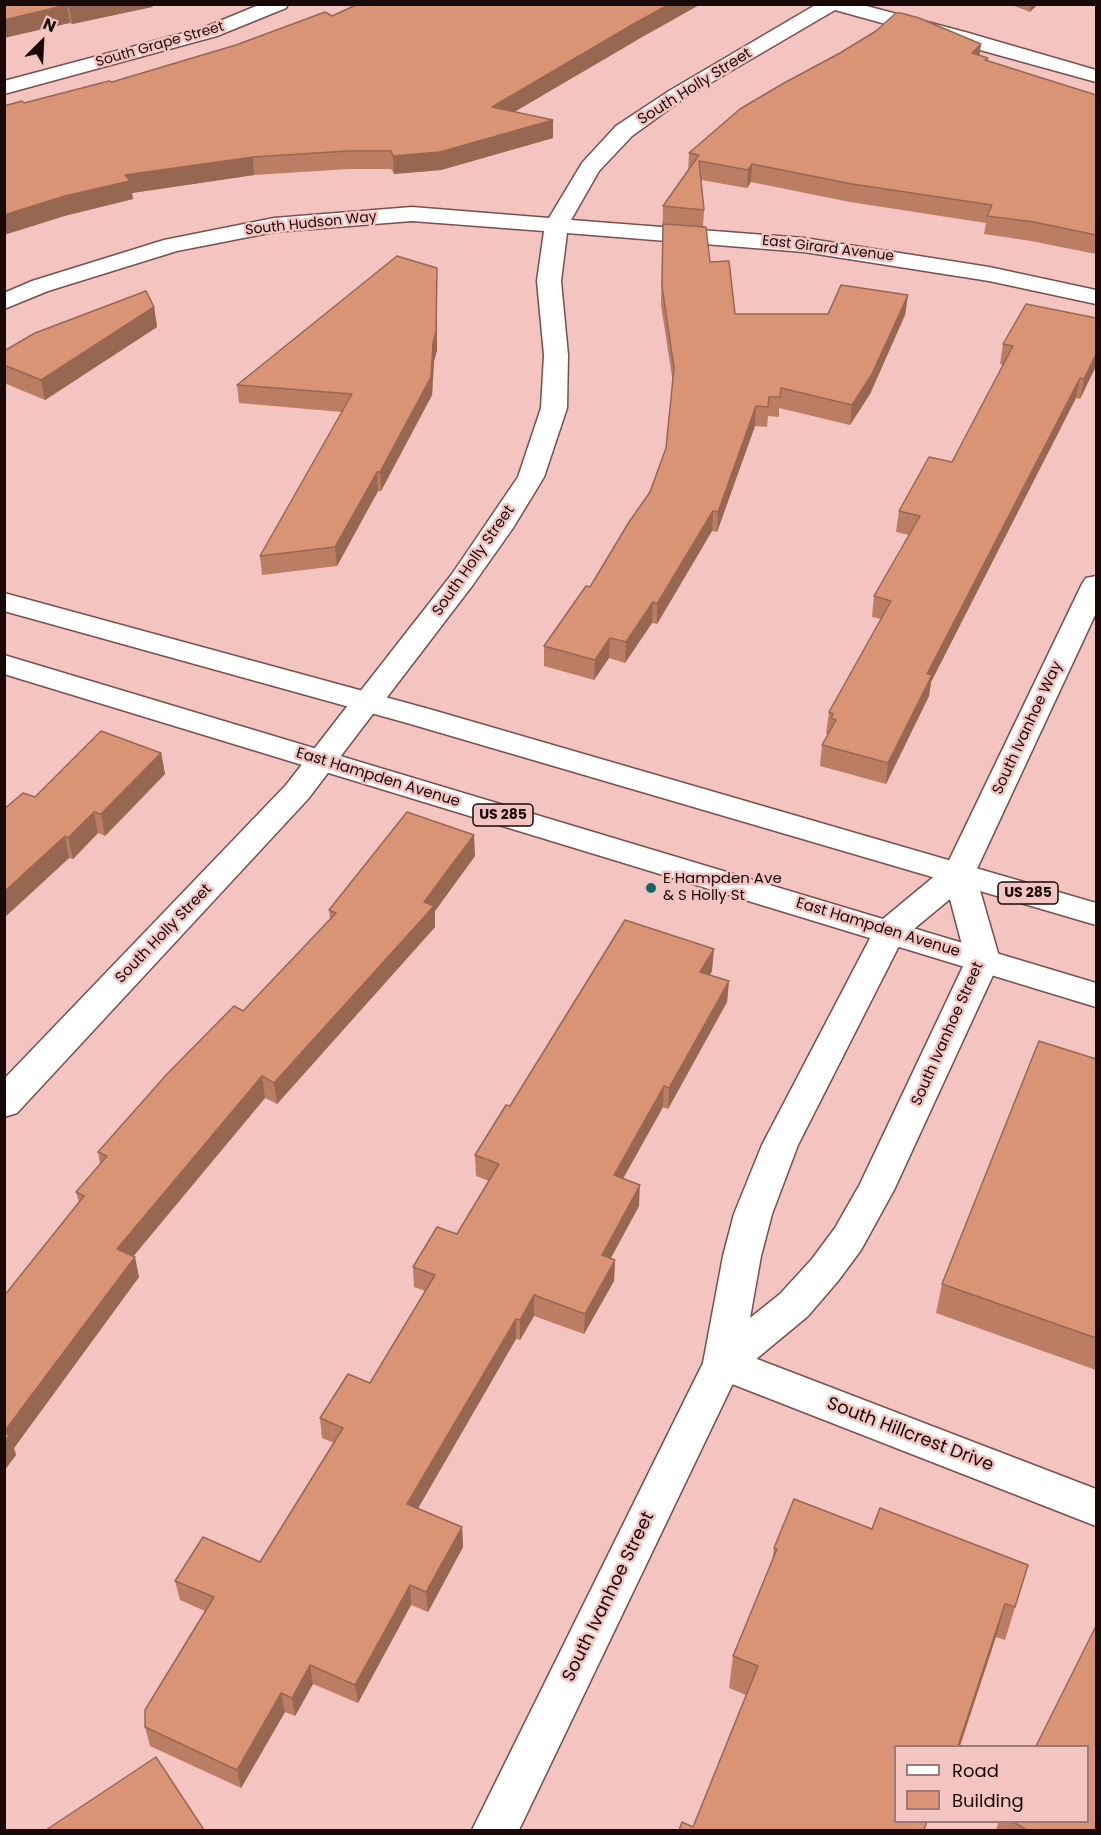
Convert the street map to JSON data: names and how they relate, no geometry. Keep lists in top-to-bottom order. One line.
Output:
{"streets":{"main road":["South Grape Street","South Holly Street","South Hudson Way","East Girard Avenue","South Ivanhoe Way","East Hampden Avenue","US 285","South Ivanhoe Street","South Hillcrest Drive"]},"crossings":[["South Holly Street","South Hudson Way"],["South Holly Street","East Girard Avenue"],["South Holly Street","East Hampden Avenue"],["South Holly Street","US 285"],["South Hudson Way","East Girard Avenue"],["South Ivanhoe Way","US 285"],["South Ivanhoe Way","South Ivanhoe Street"],["East Hampden Avenue","South Ivanhoe Street"],["US 285","South Ivanhoe Street"],["South Ivanhoe Street","South Hillcrest Drive"]],"places":["E Hampden Ave & S Holly St"],"legend":["Road","Building"],"north":"top right"}
